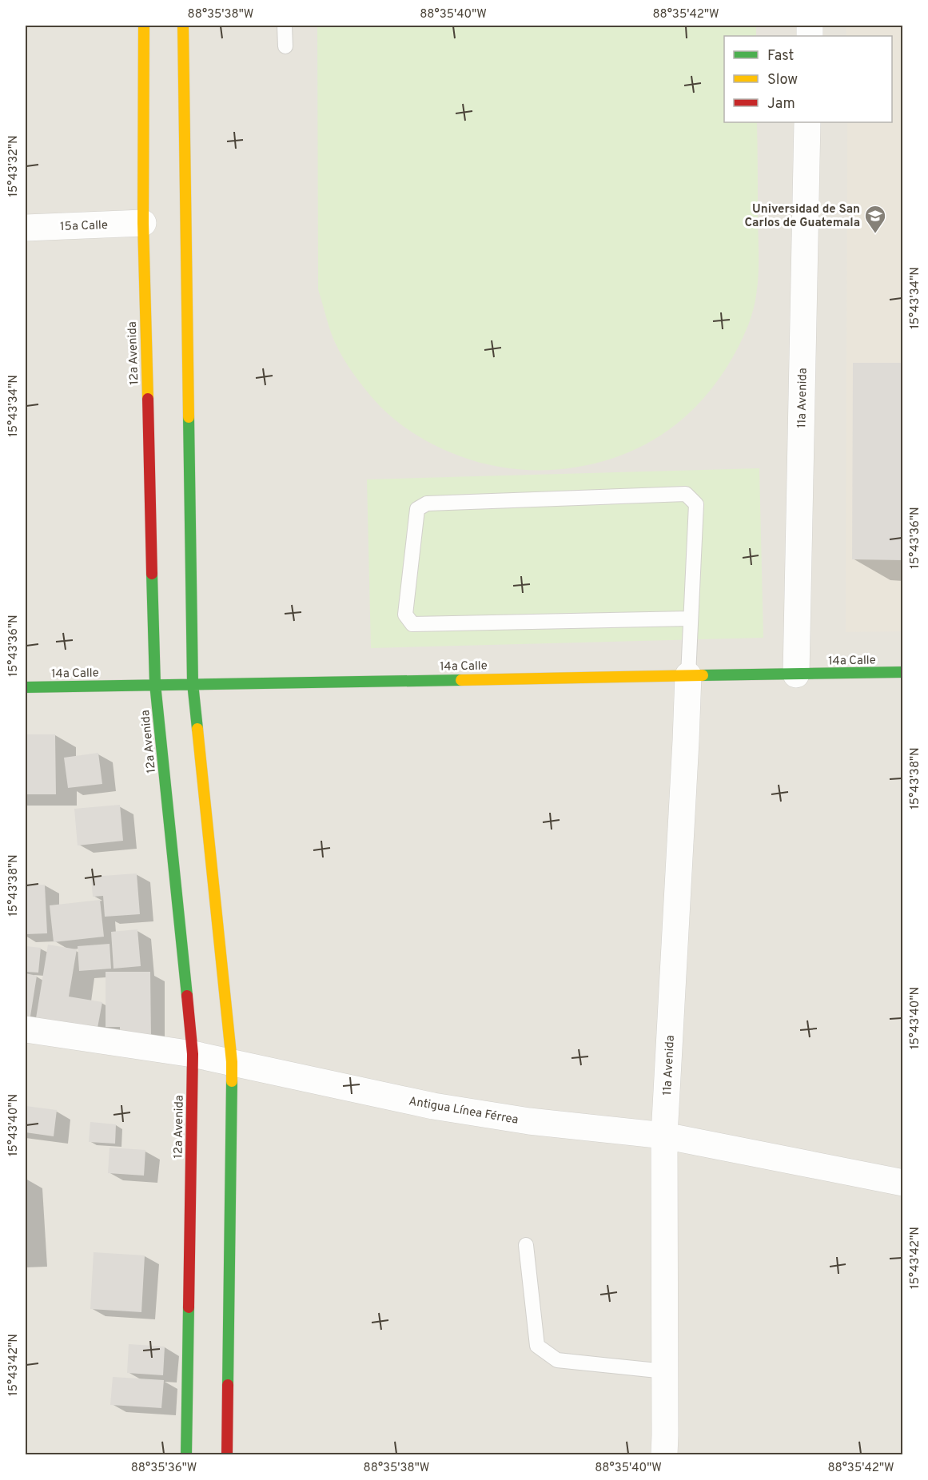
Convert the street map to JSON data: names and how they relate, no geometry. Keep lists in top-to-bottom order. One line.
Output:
{"streets":{"main road":["12a Avenida","14a Calle"],"street":["15a Calle","11a Avenida","Antigua Línea Férrea"]},"crossings":[["15a Calle","12a Avenida"],["12a Avenida","14a Calle"],["12a Avenida","Antigua Línea Férrea"],["11a Avenida","14a Calle"],["11a Avenida","Antigua Línea Férrea"]],"places":{"school or university":["Universidad de San Carlos de Guatemala"]},"legend":["Fast","Slow","Jam"],"coordinates":["88°35'38\"W","88°35'40\"W","88°35'42\"W","15°43'32\"N","15°43'34\"N","15°43'36\"N","15°43'38\"N","15°43'40\"N","15°43'42\"N","88°35'36\"W"]}
